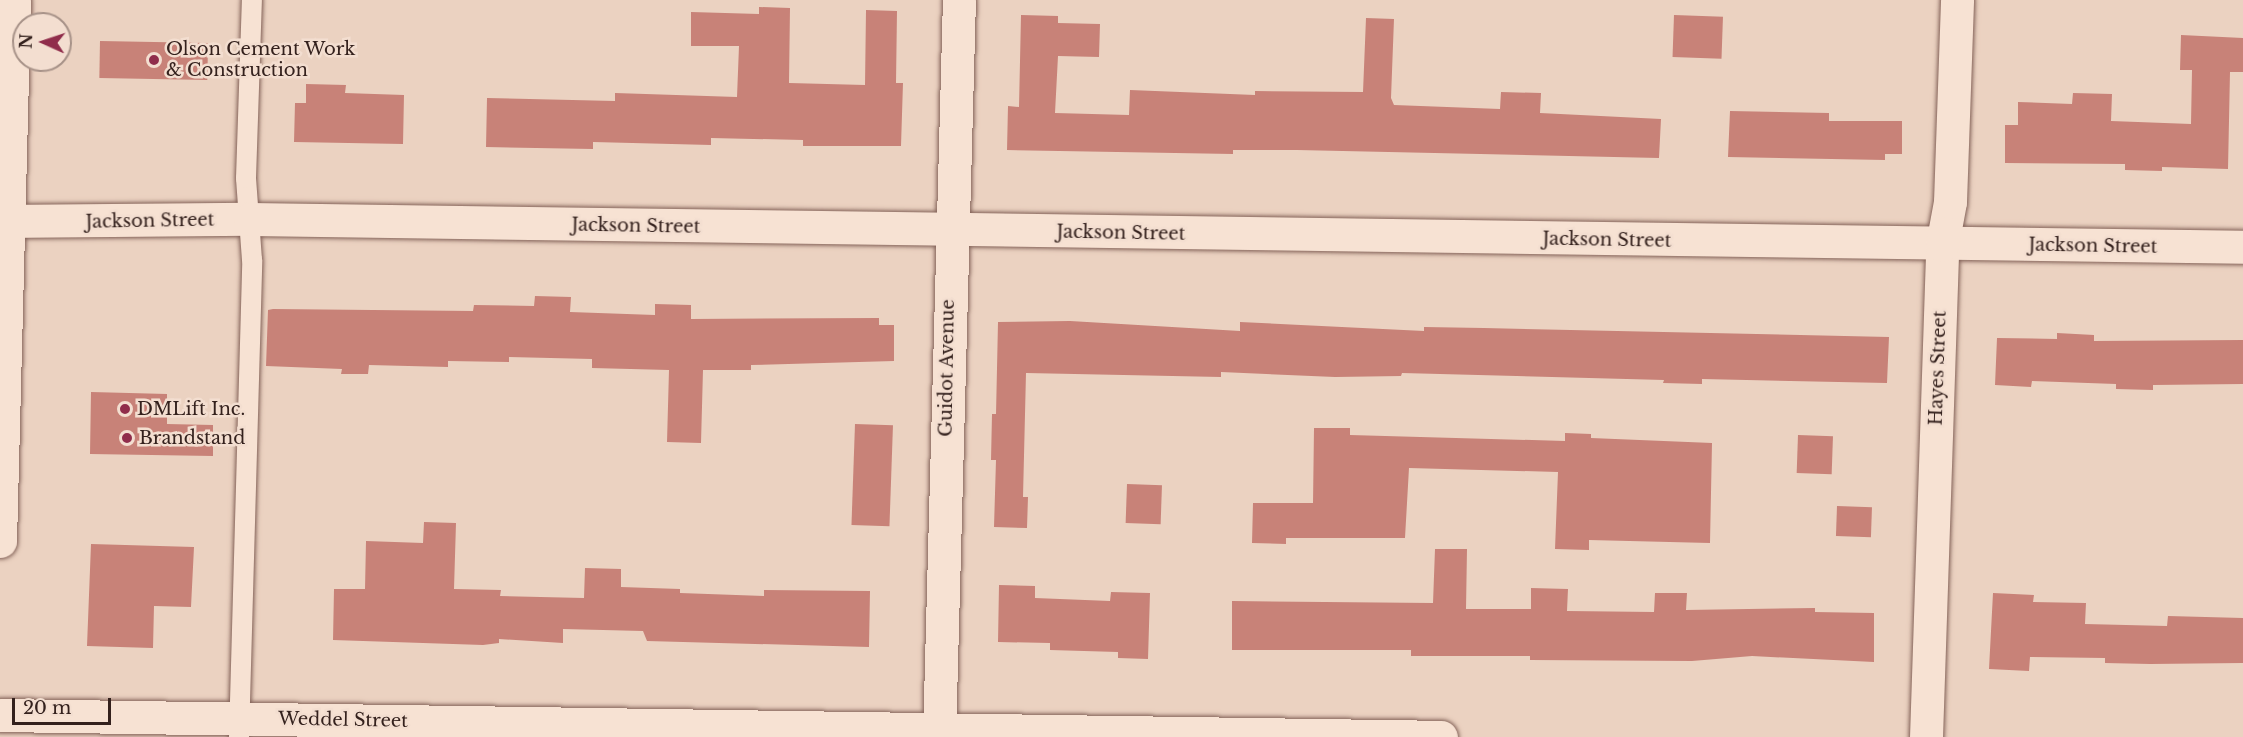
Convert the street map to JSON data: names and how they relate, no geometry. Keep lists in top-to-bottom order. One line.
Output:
{"streets":{"street":["Jackson Street","Guidot Avenue","Hayes Street","Weddel Street"]},"crossings":[["Jackson Street","Guidot Avenue"],["Jackson Street","Hayes Street"],["Guidot Avenue","Weddel Street"]],"places":["Olson Cement Work & Construction","DMLift Inc.","Brandstand"],"scale_bar":"20 m","north":"left"}
